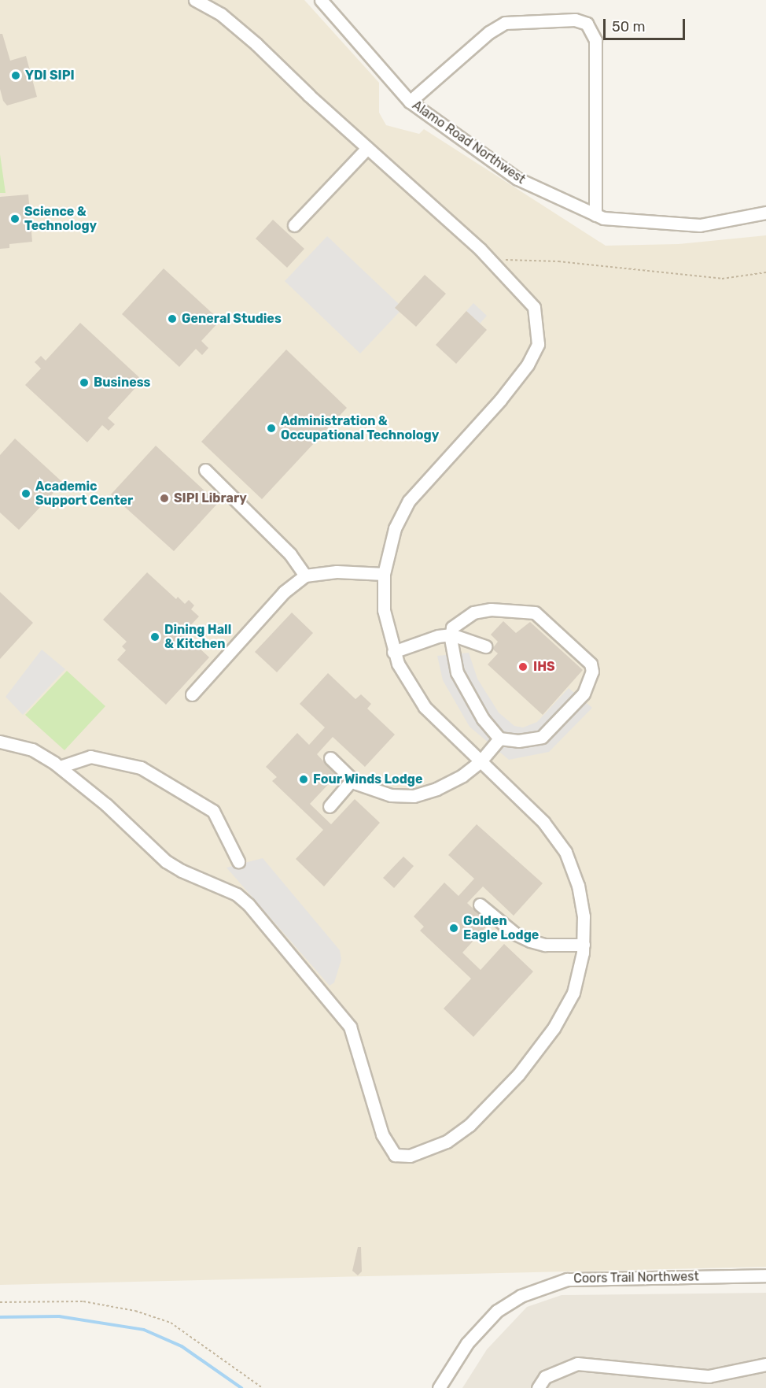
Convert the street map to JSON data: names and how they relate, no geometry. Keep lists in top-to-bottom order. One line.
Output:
{"streets":{"street":["Alamo Road Northwest","Coors Trail Northwest"]},"places":["YDI SIPI","Science & Technology","General Studies","Business","Administration & Occupational Technology","Academic Support Center","SIPI Library","Dining Hall & Kitchen","IHS","Four Winds Lodge","Golden Eagle Lodge"],"scale_bar":"50 m"}
